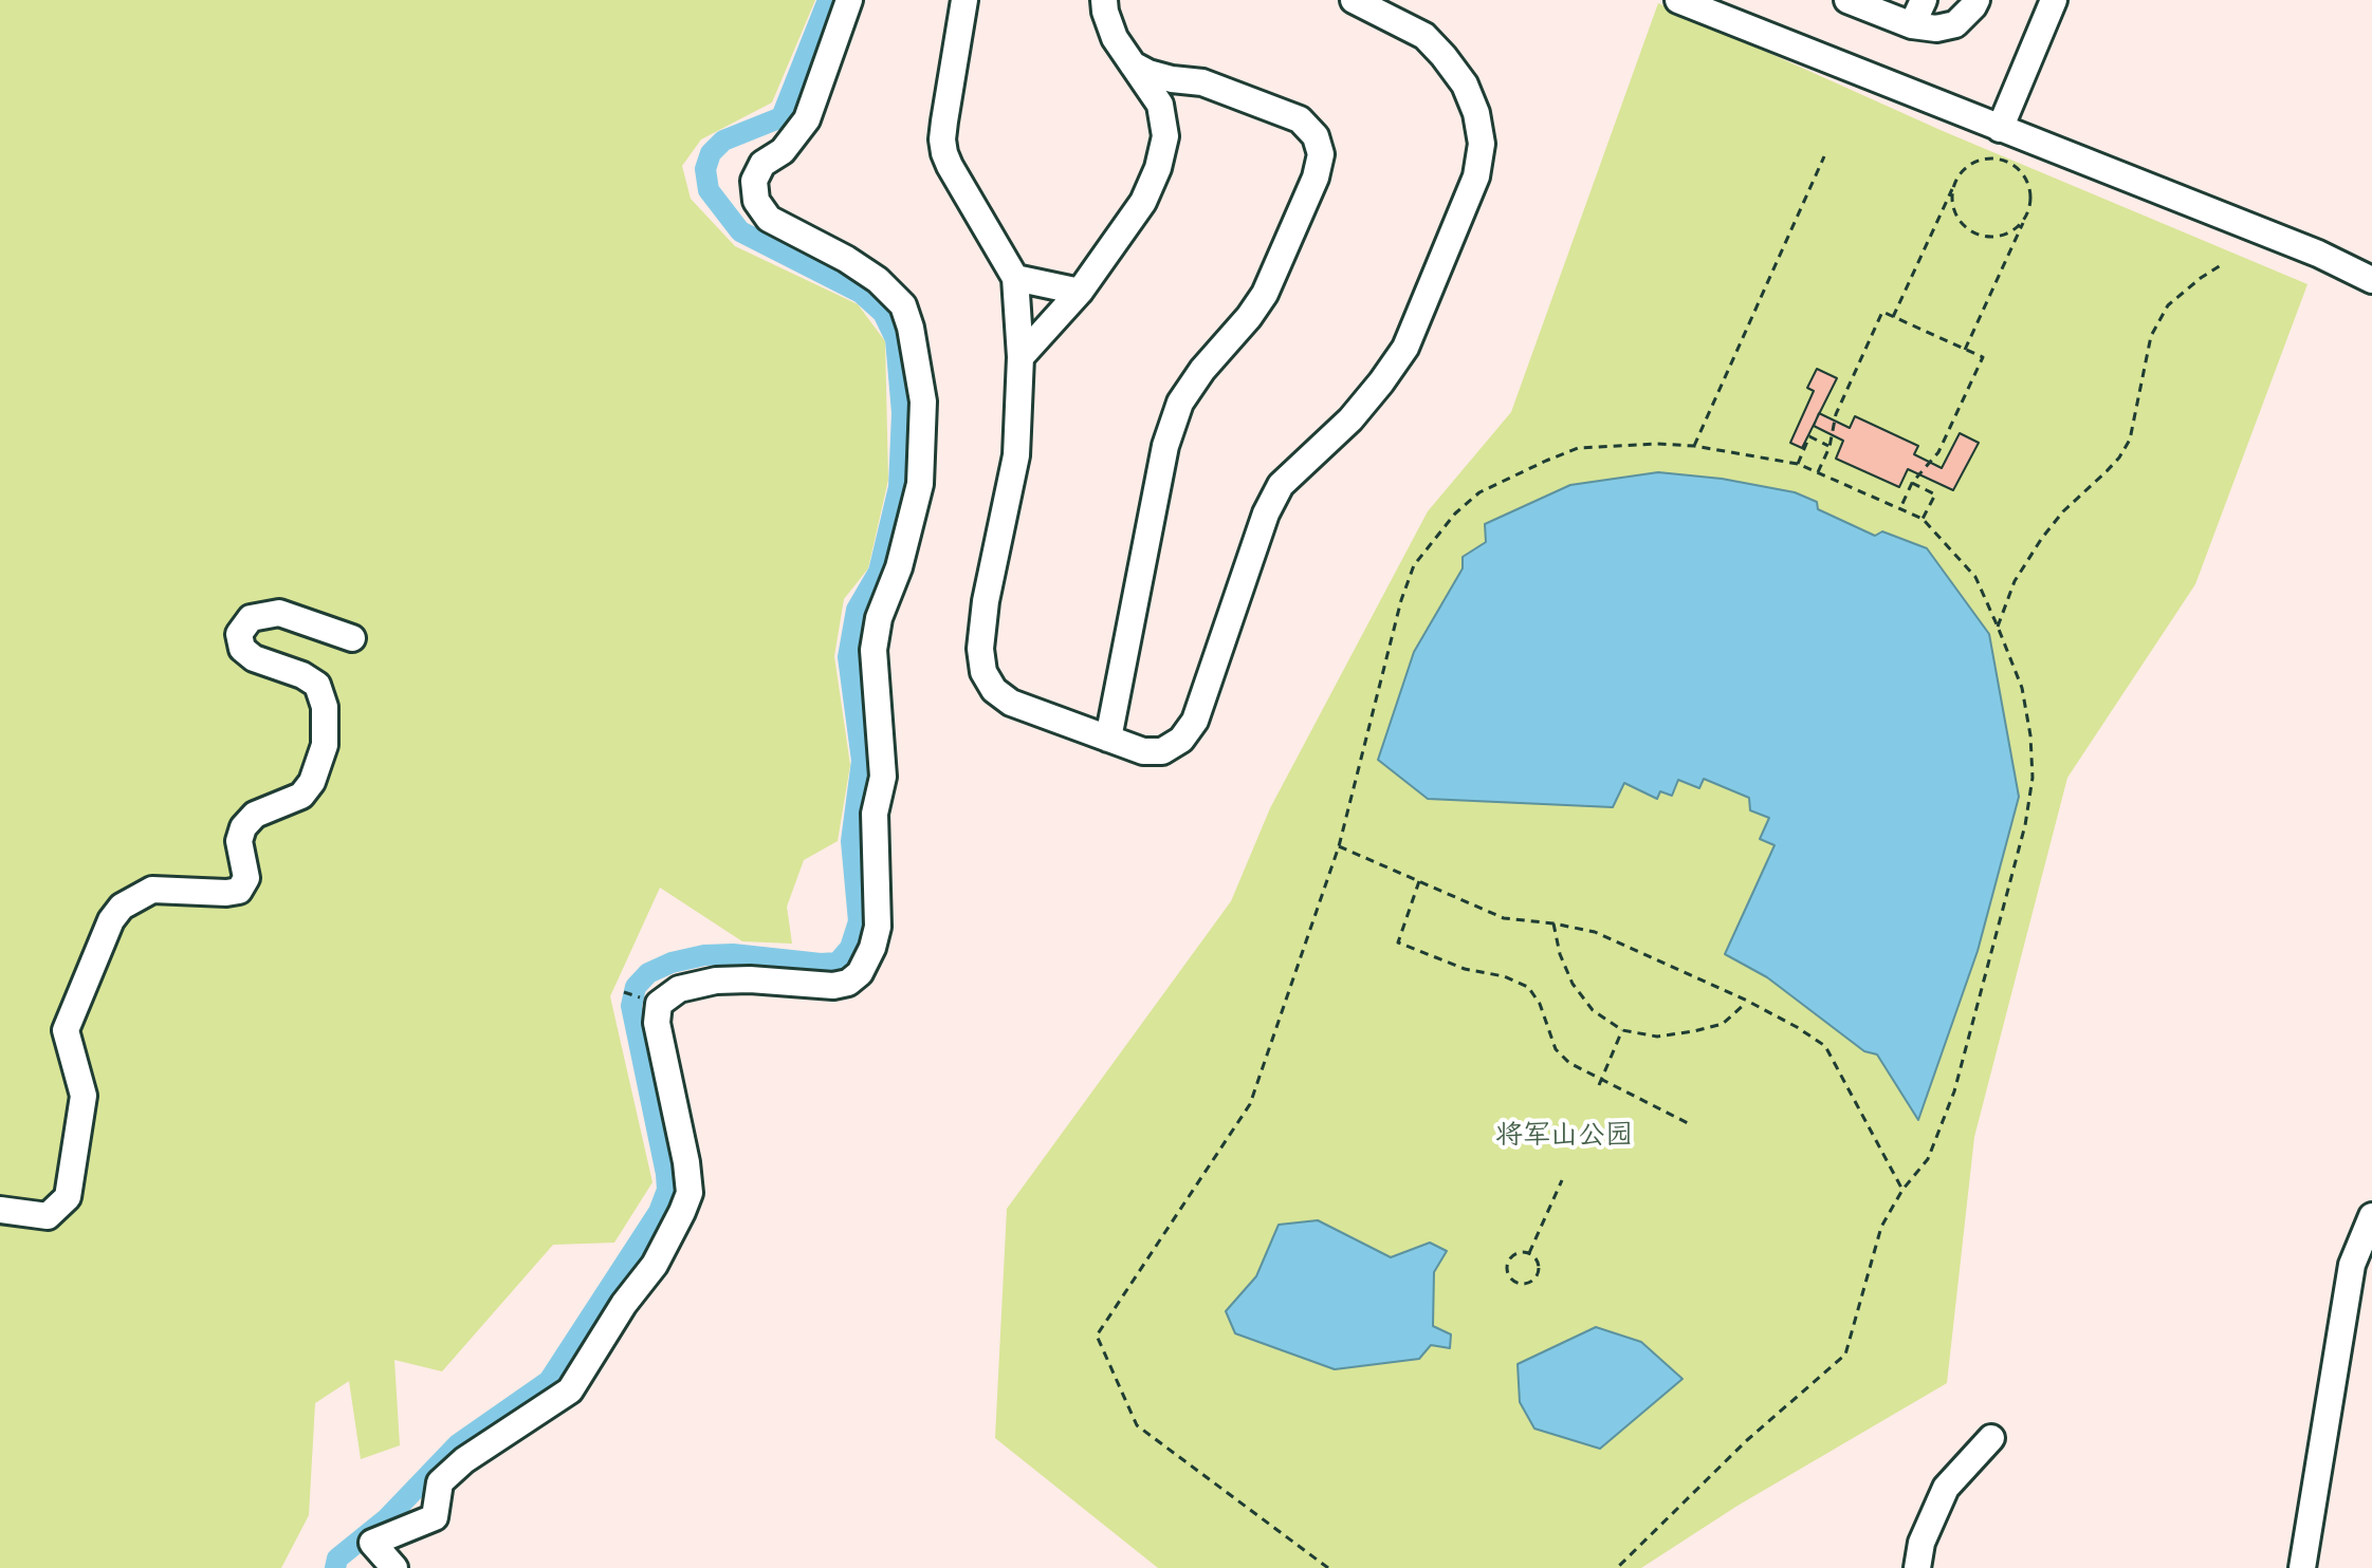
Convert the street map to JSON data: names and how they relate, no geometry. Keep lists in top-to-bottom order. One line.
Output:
{"parks":["将军山公园"]}
